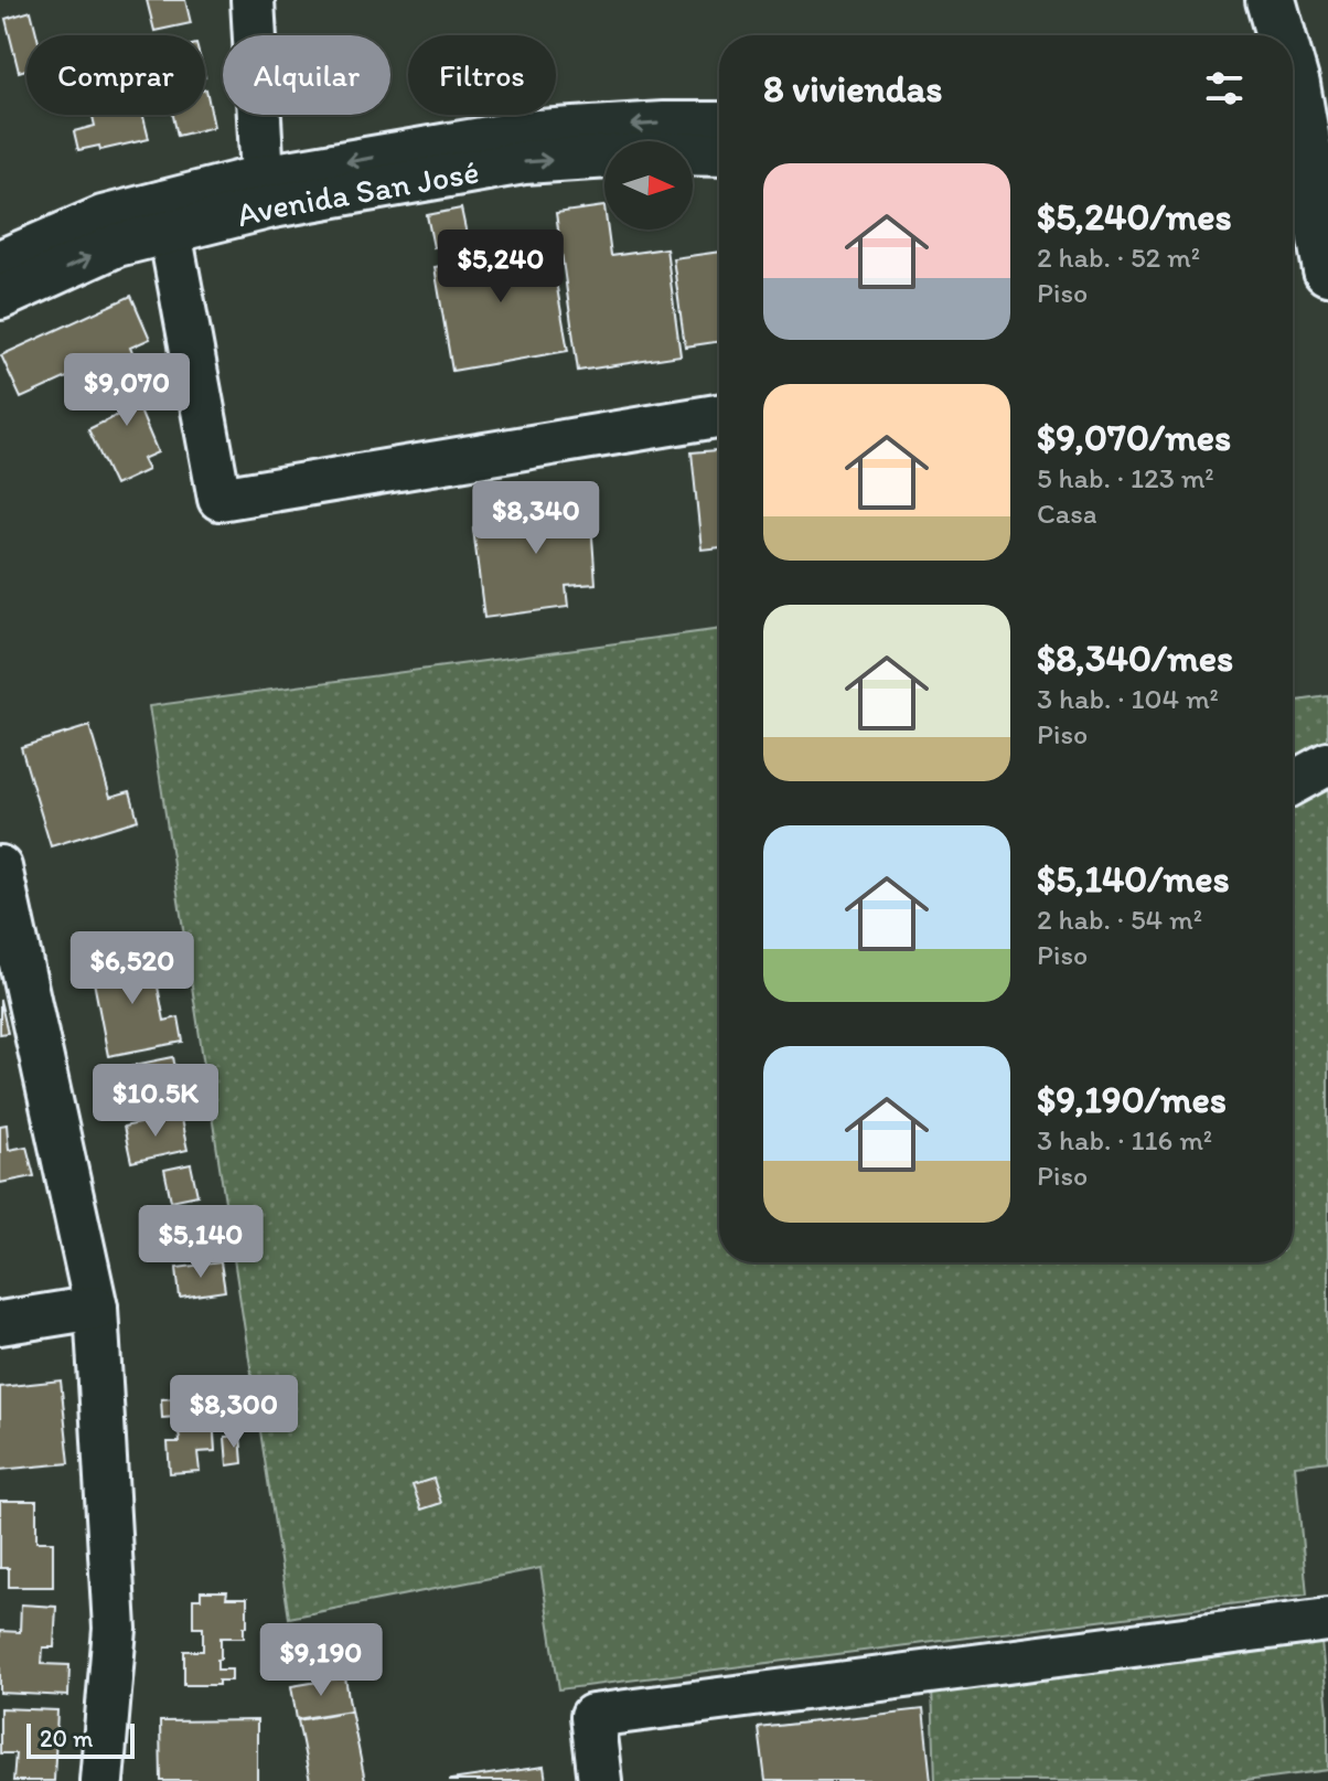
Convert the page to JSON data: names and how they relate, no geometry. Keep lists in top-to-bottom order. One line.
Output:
{"streets":{"street":["Avenida San José"]},"scale_bar":"20 m","north":"right","page":{"chip":["Comprar","Alquilar","Filtros"],"heading":"8 viviendas","list":[{"name":"$5,240/mes","note":"2 hab. · 52 m² · Piso"},{"name":"$9,070/mes","note":"5 hab. · 123 m² · Casa"},{"name":"$8,340/mes","note":"3 hab. · 104 m² · Piso"},{"name":"$5,140/mes","note":"2 hab. · 54 m² · Piso"},{"name":"$9,190/mes","note":"3 hab. · 116 m² · Piso"}],"price":["$5,240","$9,070","$8,340","$6,520","$10.5K","$5,140","$8,300","$9,190"],"scale":"20 m"}}
